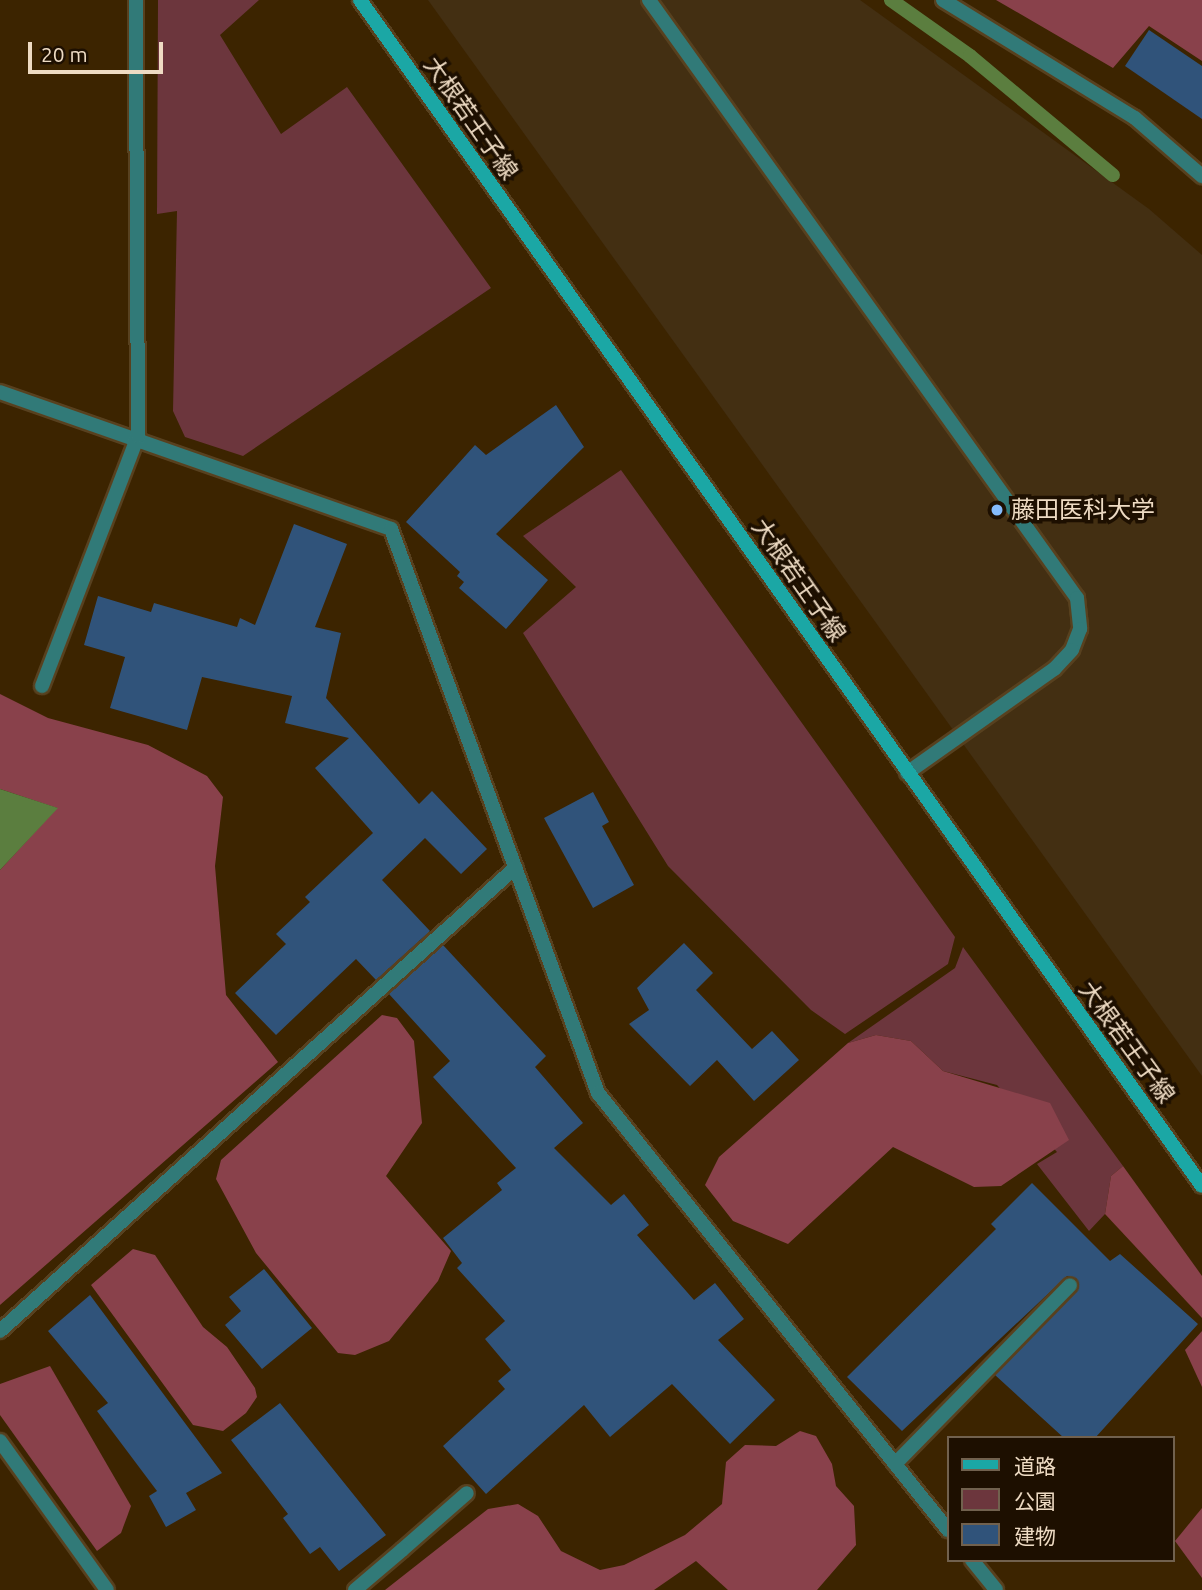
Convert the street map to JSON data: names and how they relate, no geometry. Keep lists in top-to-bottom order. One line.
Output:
{"streets":{"street":["大根若王子線"]},"places":["藤田医科大学"],"legend":["道路","公園","建物"],"scale_bar":"20 m"}
